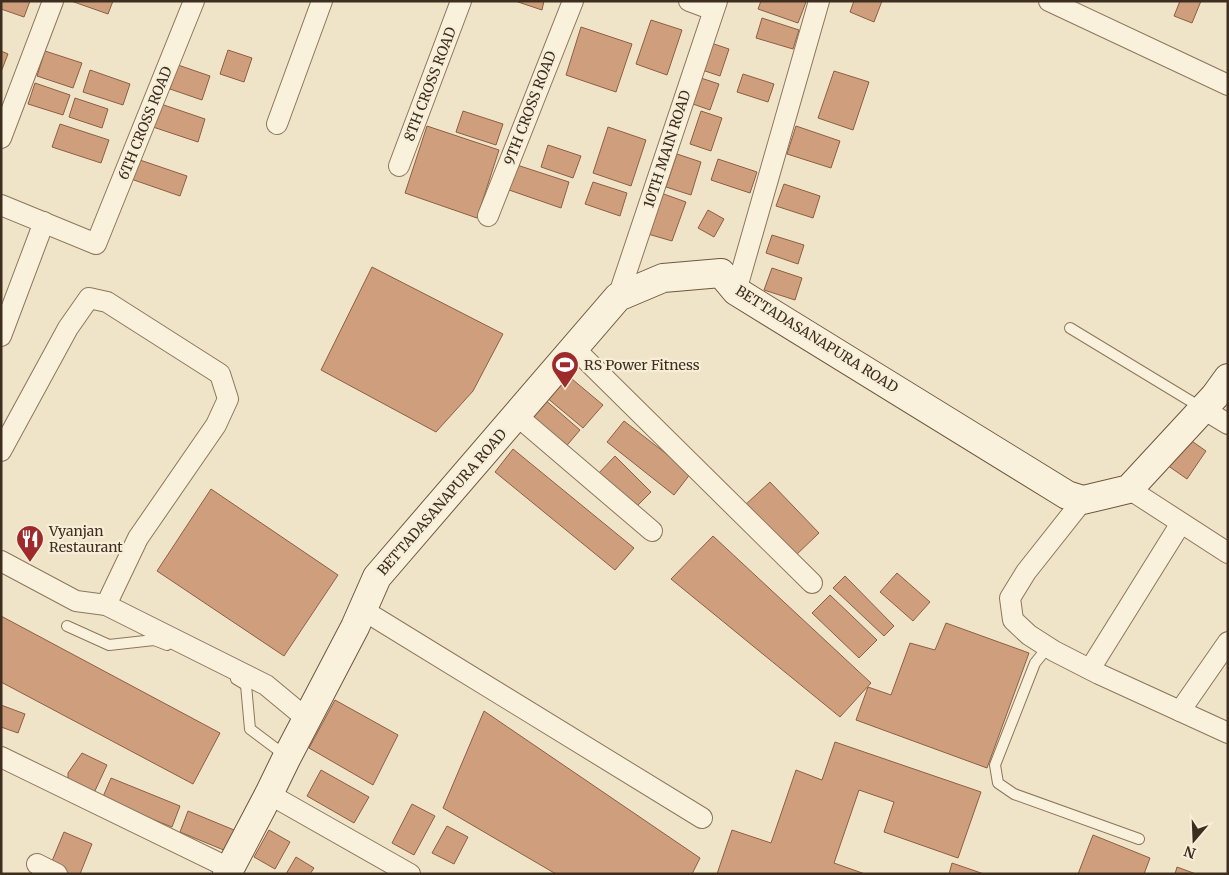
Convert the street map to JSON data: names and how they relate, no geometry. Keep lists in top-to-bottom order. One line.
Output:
{"streets":{"street":["8TH CROSS ROAD","9TH CROSS ROAD","6TH CROSS ROAD","10TH MAIN ROAD","BETTADASANAPURA ROAD"]},"crossings":[["10TH MAIN ROAD","BETTADASANAPURA ROAD"]],"places":{"sports":["RS Power Fitness"],"restaurant":["Vyanjan Restaurant"]},"north":"bottom"}
